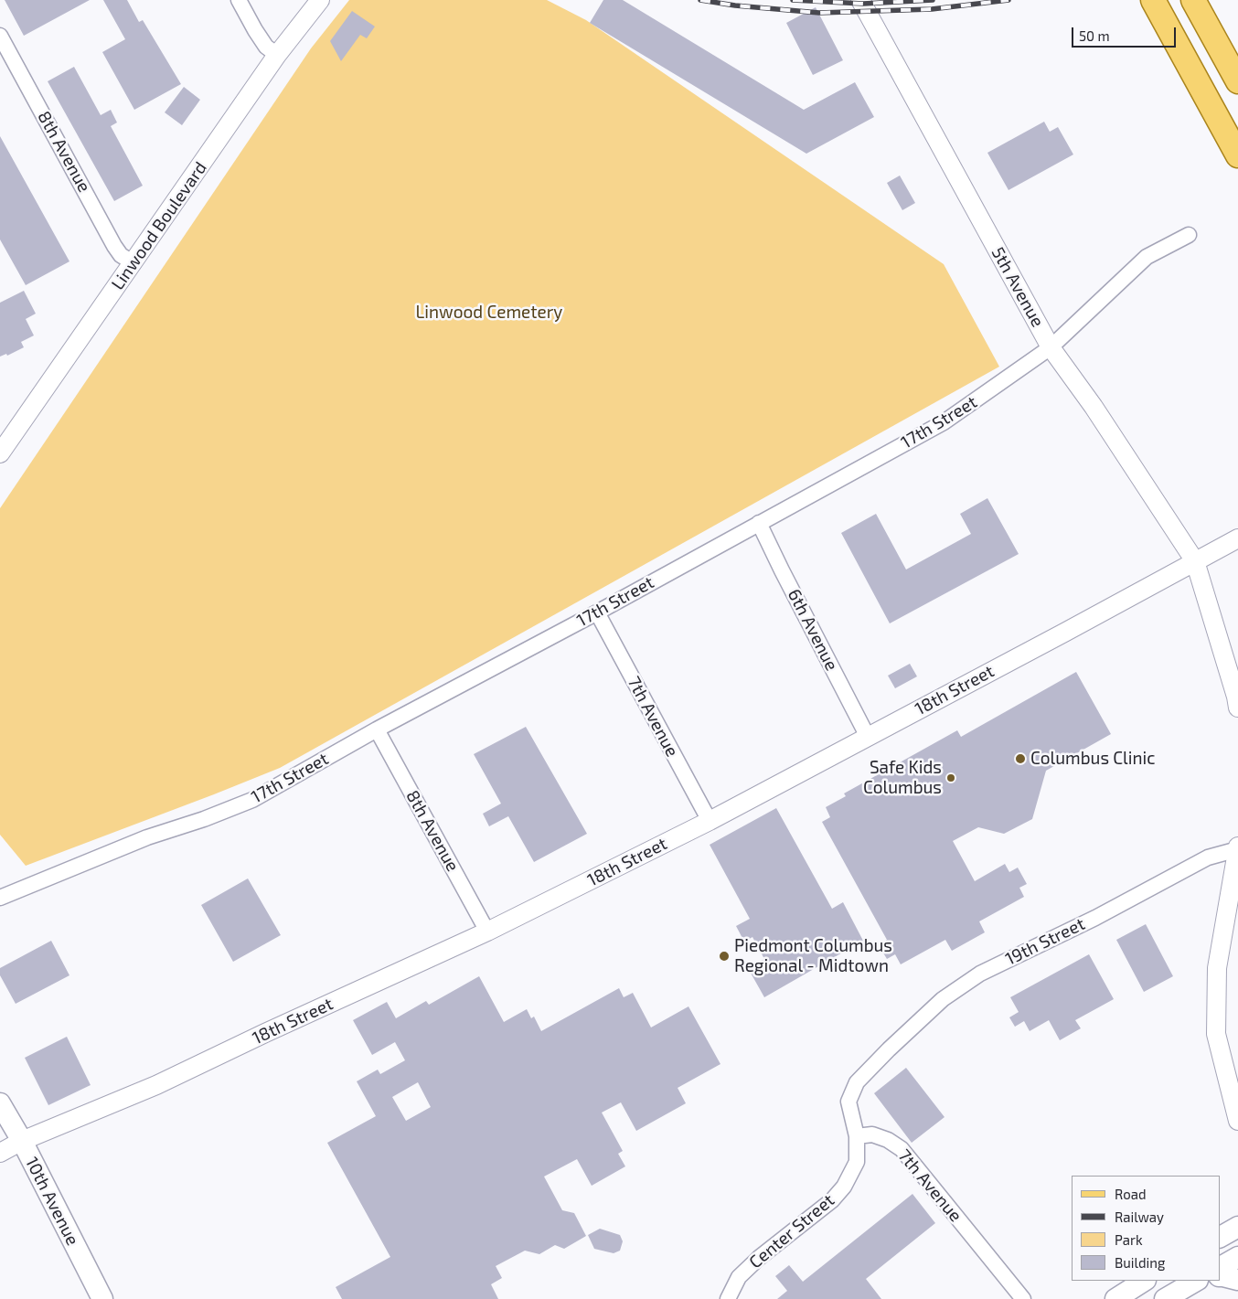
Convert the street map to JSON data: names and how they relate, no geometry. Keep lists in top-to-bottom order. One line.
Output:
{"streets":{"main road":["10th Avenue"],"street":["8th Avenue","Linwood Boulevard","5th Avenue","17th Street","6th Avenue","18th Street","7th Avenue","19th Street","Center Street"]},"crossings":[["8th Avenue","Linwood Boulevard"],["8th Avenue","17th Street"],["8th Avenue","18th Street"],["5th Avenue","17th Street"],["5th Avenue","18th Street"],["17th Street","6th Avenue"],["17th Street","7th Avenue"],["6th Avenue","18th Street"],["18th Street","7th Avenue"],["18th Street","10th Avenue"],["7th Avenue","19th Street"],["7th Avenue","Center Street"],["19th Street","Center Street"]],"parks":["Linwood Cemetery"],"places":["Columbus Clinic","Safe Kids Columbus","Piedmont Columbus Regional - Midtown"],"legend":["Road","Railway","Park","Building"],"scale_bar":"50 m"}
